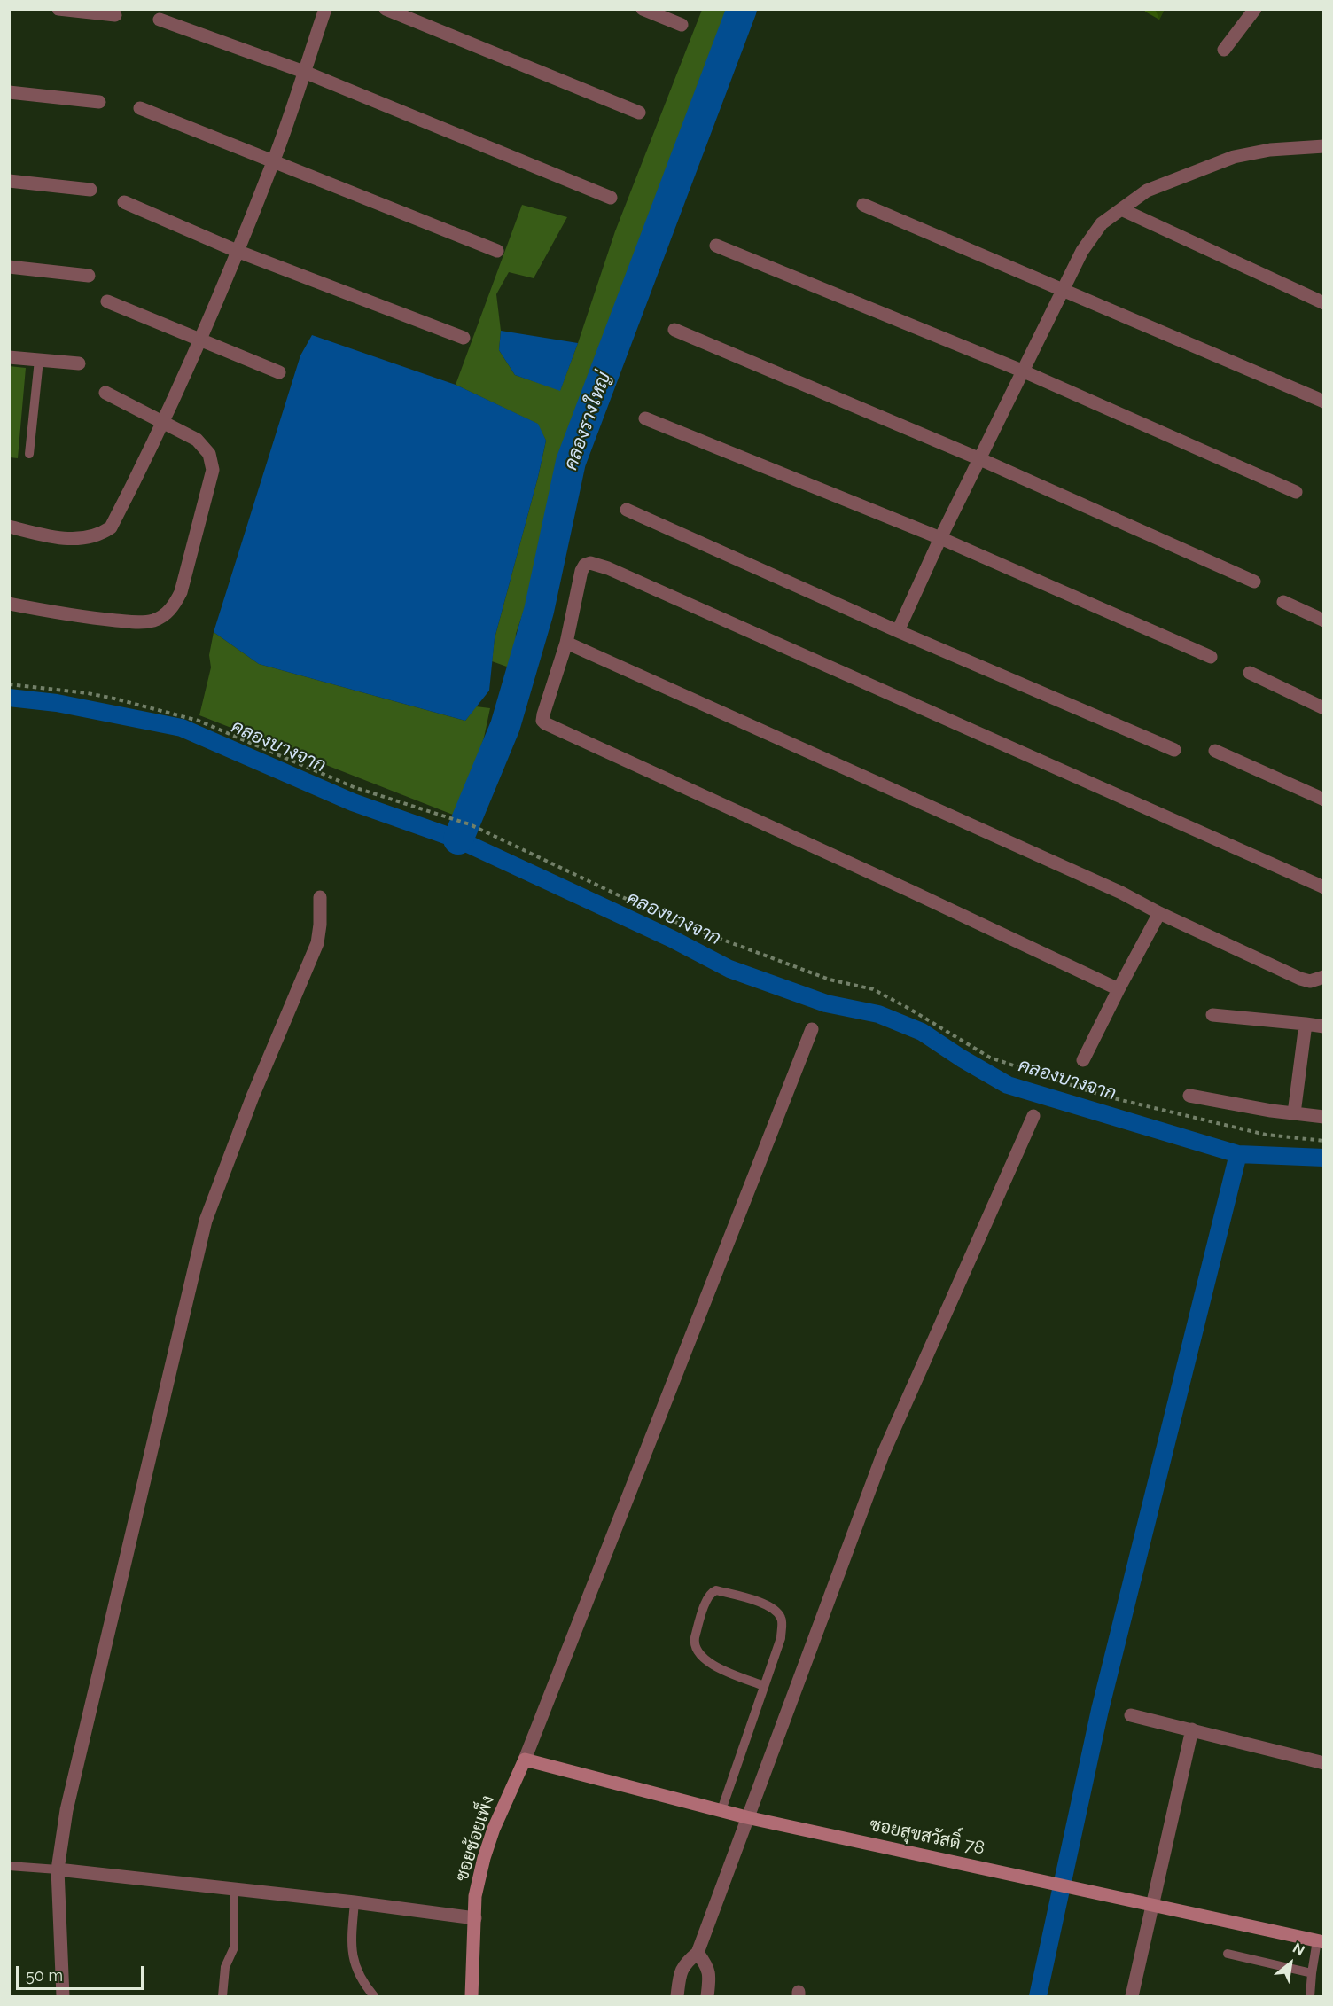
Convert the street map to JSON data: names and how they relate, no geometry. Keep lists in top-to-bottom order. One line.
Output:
{"streets":{"street":["ซอยสุขสวัสดิ์ 78","ซอยช้อยเพ็ง"]},"crossings":[["ซอยสุขสวัสดิ์ 78","ซอยช้อยเพ็ง"]],"water":["คลองรางใหญ่","คลองบางจาก"],"scale_bar":"50 m","north":"top right"}
